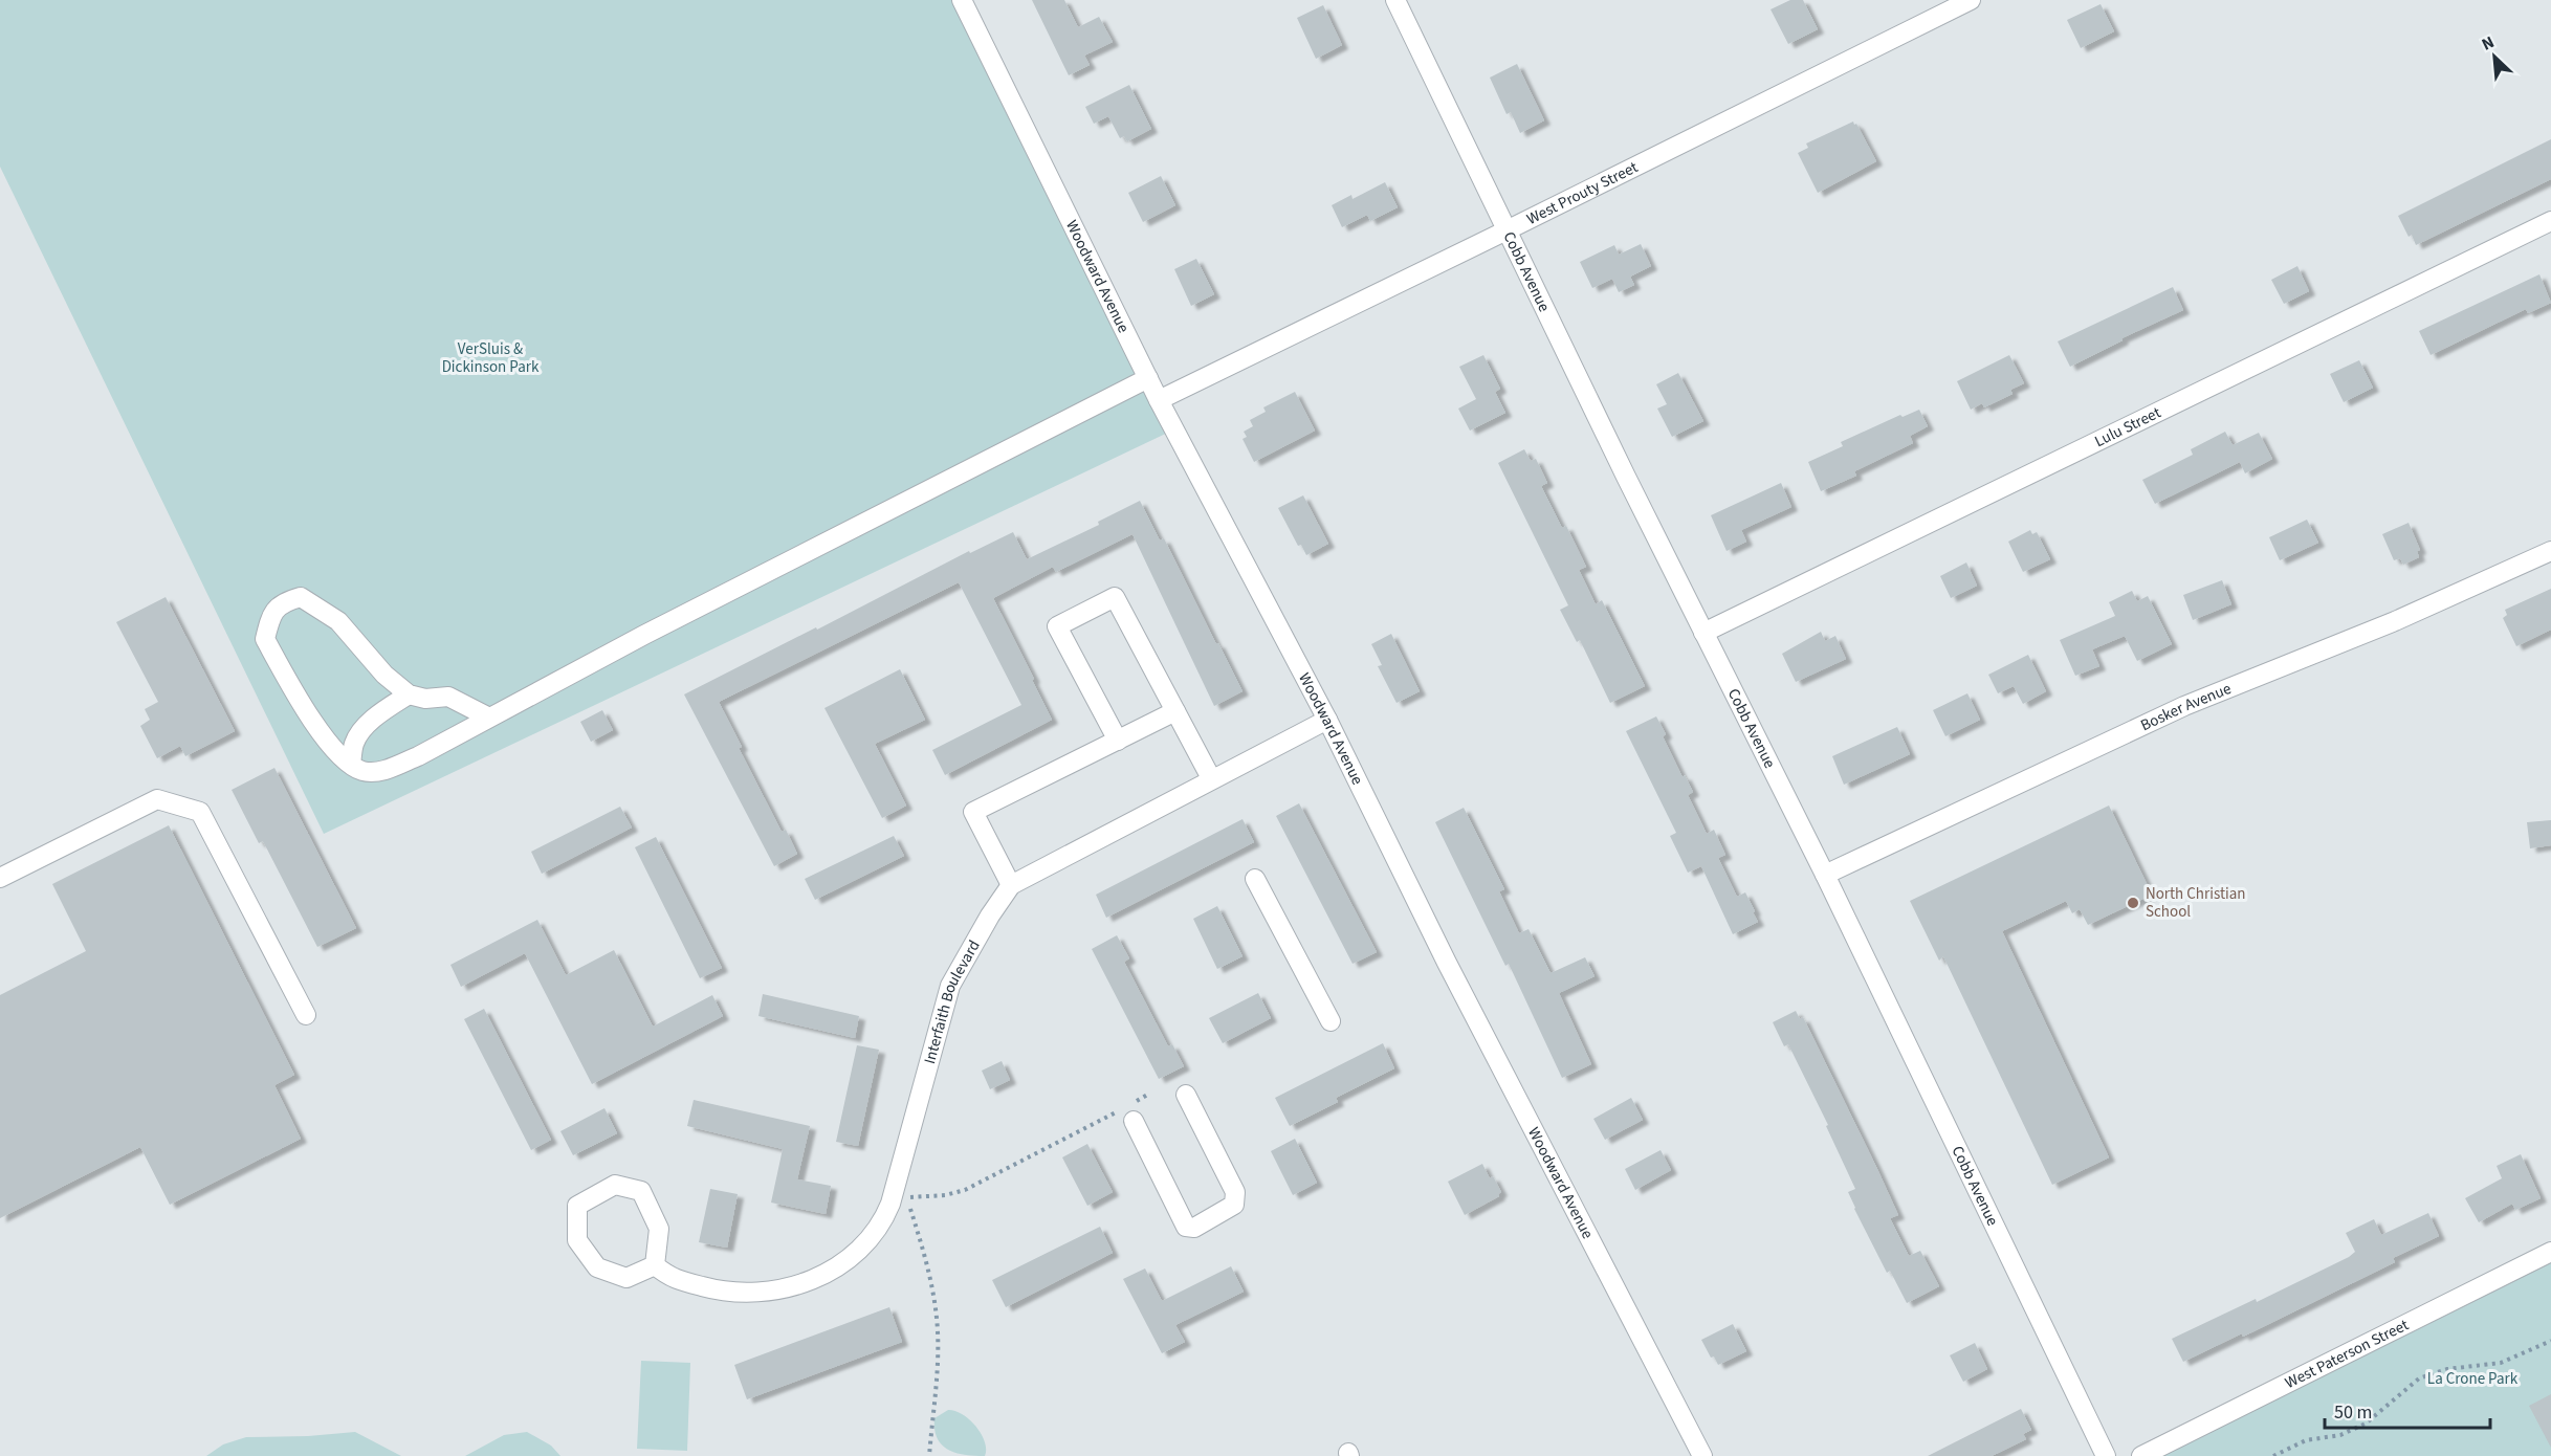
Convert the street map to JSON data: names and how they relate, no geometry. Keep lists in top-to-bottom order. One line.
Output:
{"streets":{"street":["West Prouty Street","Cobb Avenue","Woodward Avenue","Lulu Street","Bosker Avenue","Interfaith Boulevard","West Paterson Street"]},"crossings":[["West Prouty Street","Cobb Avenue"],["West Prouty Street","Woodward Avenue"],["Cobb Avenue","Lulu Street"],["Cobb Avenue","Bosker Avenue"],["Woodward Avenue","Interfaith Boulevard"]],"parks":["VerSluis & Dickinson Park","La Crone Park"],"places":["North Christian School"],"scale_bar":"50 m","north":"top left"}
